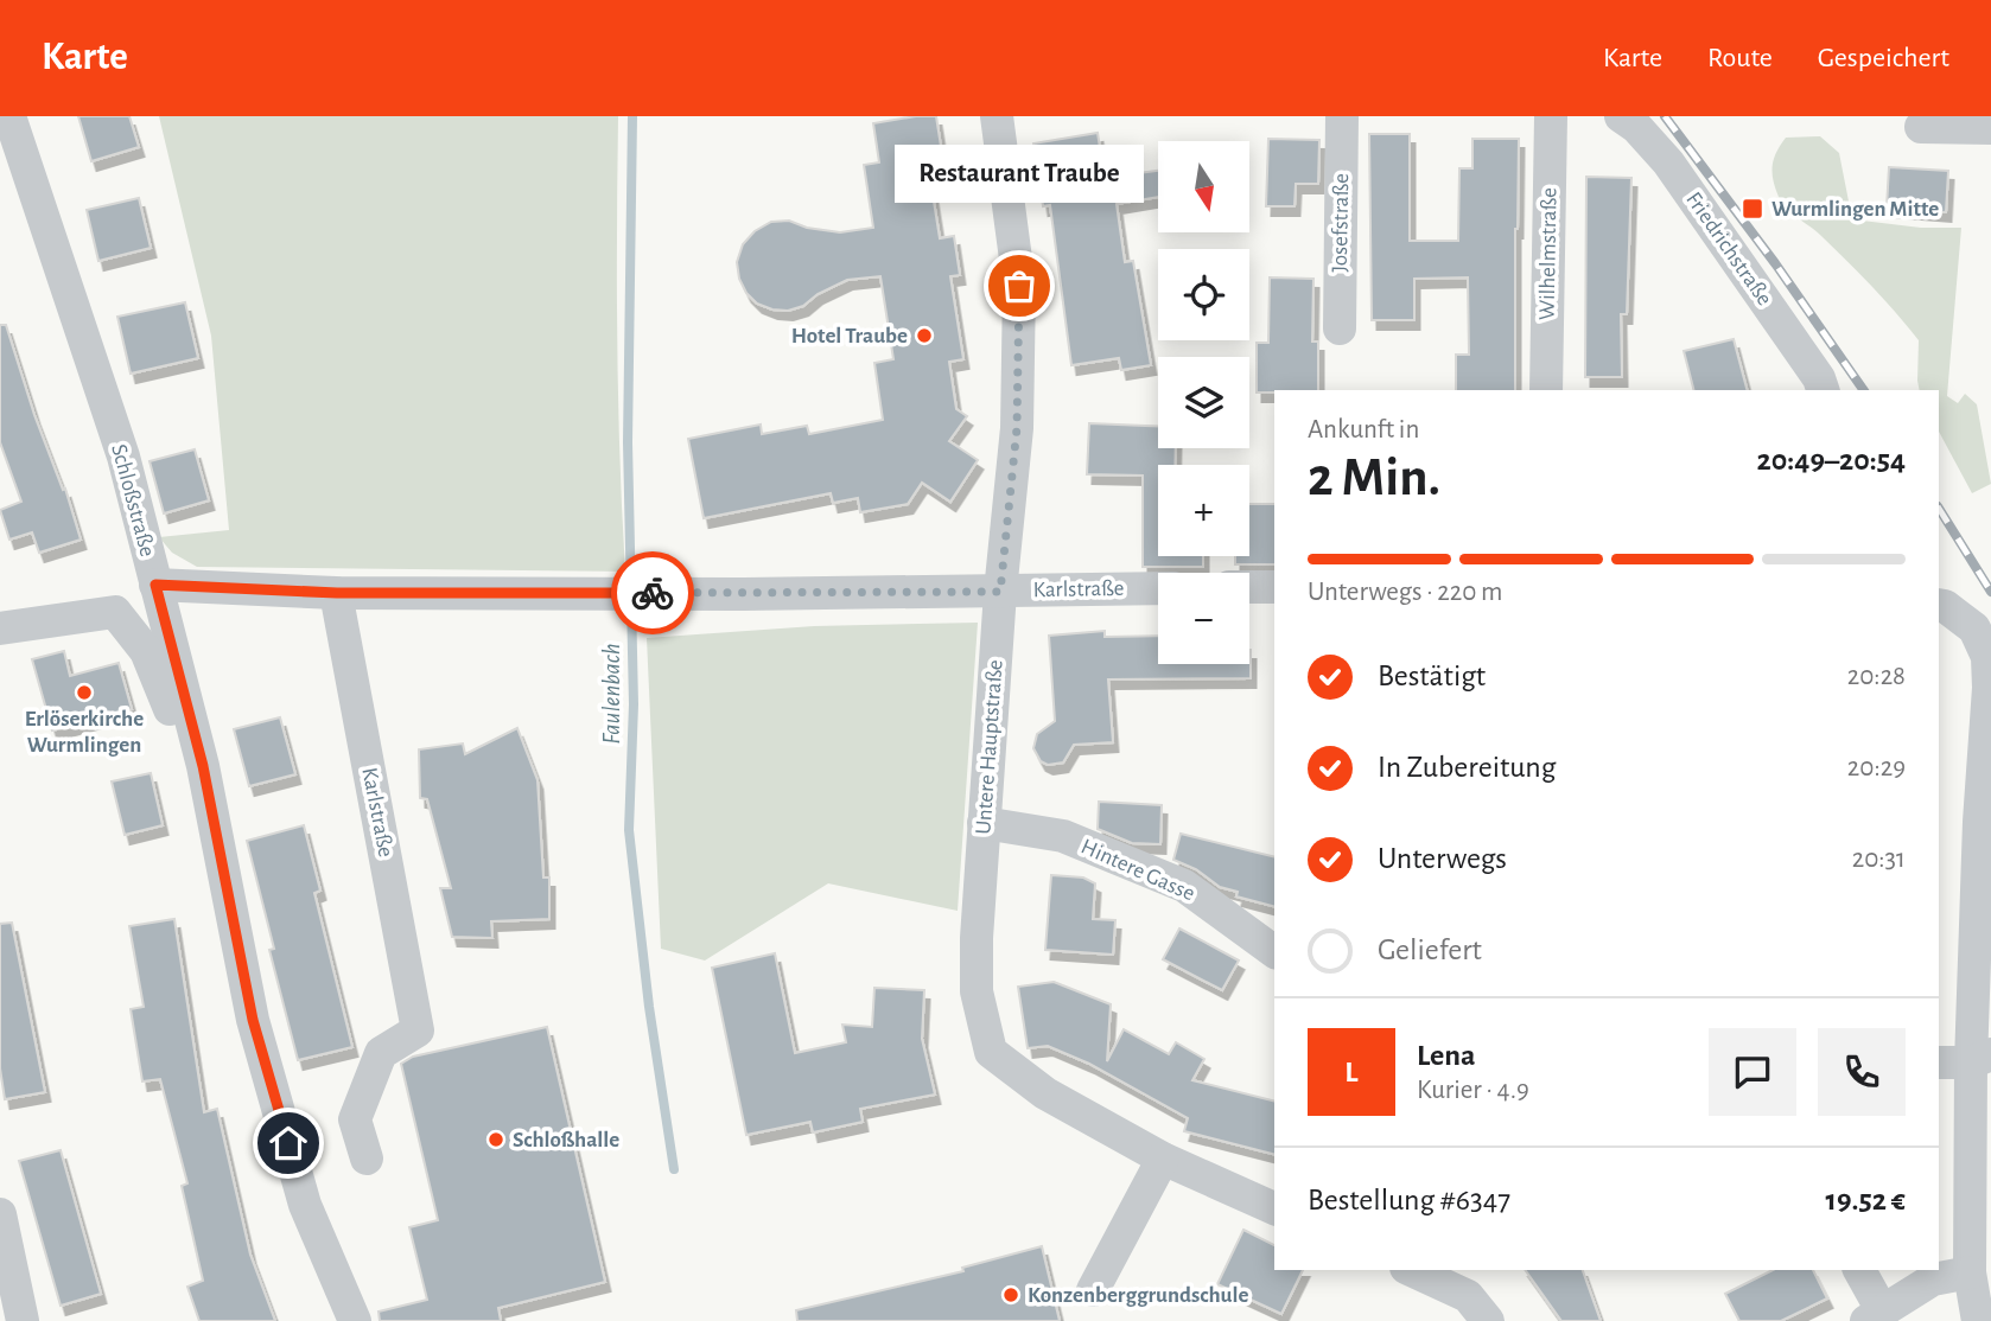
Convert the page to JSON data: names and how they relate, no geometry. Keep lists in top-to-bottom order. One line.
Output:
{"streets":{"street":["Josefstraße","Friedrichstraße","Wilhelmstraße","Schloßstraße","Karlstraße","Untere Hauptstraße","Hintere Gasse"]},"crossings":[["Schloßstraße","Karlstraße"],["Karlstraße","Untere Hauptstraße"],["Untere Hauptstraße","Hintere Gasse"]],"water":["Faulenbach"],"places":{"transit":["Wurmlingen Mitte"],"other":["Restaurant Traube","Hotel Traube","Erlöserkirche Wurmlingen","Schloßhalle","Konzenberggrundschule"]},"north":"bottom","page":{"header":"Karte","nav":["Karte","Route","Gespeichert"],"map_buttons":["+","−"],"bubble":"Restaurant Traube","heading":["2 Min.","Ankunft in","20:49–20:54"],"panel":["Lena","Kurier · 4.9","Bestellung #6347","19.52 €"],"bar":"Unterwegs · 220 m","list":[["Bestätigt","20:28"],["In Zubereitung","20:29"],["Unterwegs","20:31"],"Geliefert"],"round":"L"}}
